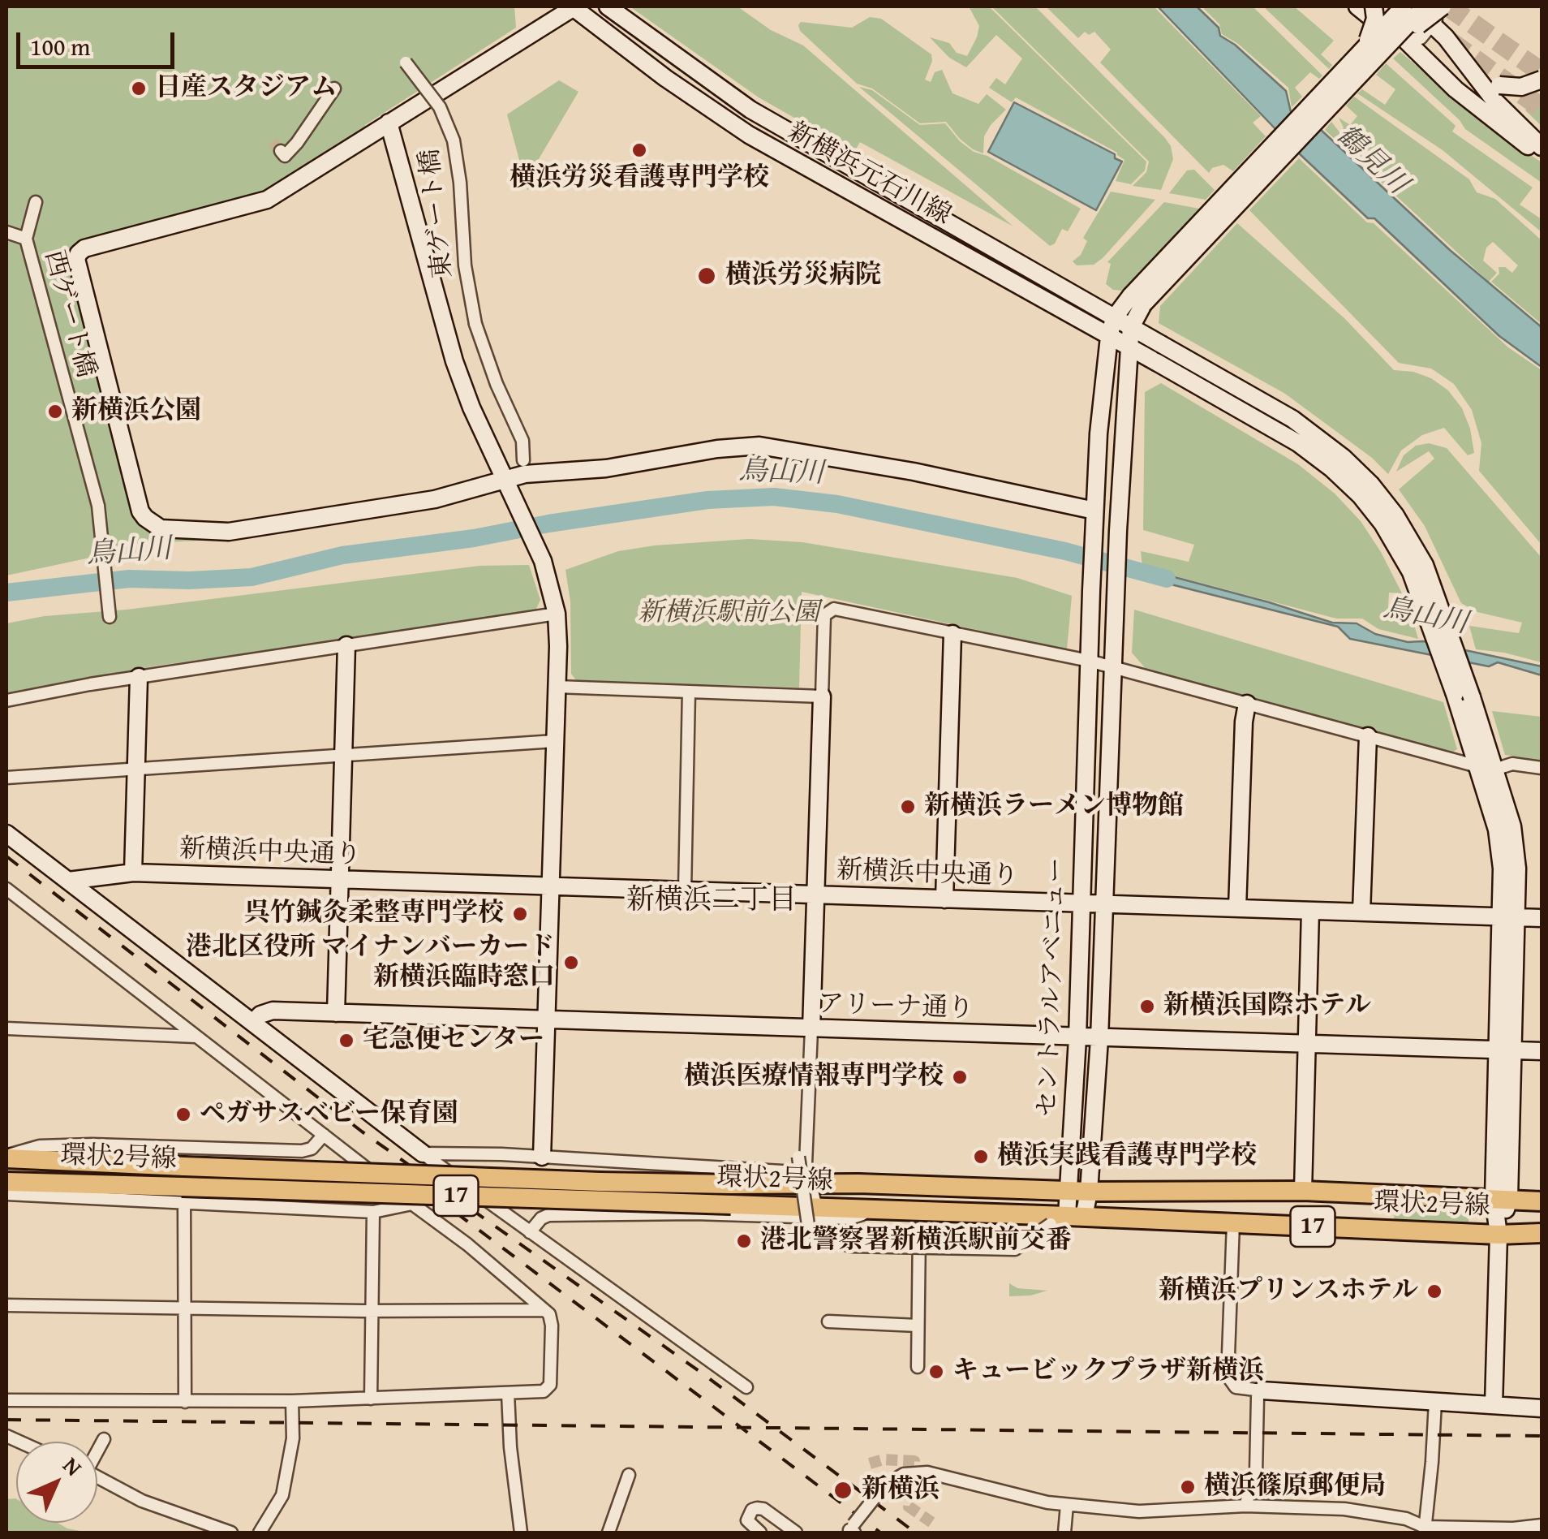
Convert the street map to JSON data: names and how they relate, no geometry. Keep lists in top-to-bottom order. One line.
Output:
{"streets":{"main road":["環状2号線","17"],"street":["新横浜元石川線","東ゲート橋","西ゲート橋","新横浜中央通り","セントラルアベニュー","アリーナ通り"]},"crossings":[["新横浜元石川線","セントラルアベニュー"],["新横浜中央通り","セントラルアベニュー"],["セントラルアベニュー","アリーナ通り"],["セントラルアベニュー","環状2号線"]],"districts":["新横浜二丁目"],"water":["鶴見川","鳥山川"],"parks":["新横浜駅前公園"],"places":["日産スタジアム","横浜労災看護専門学校","横浜労災病院","新横浜公園","新横浜ラーメン博物館","呉竹鍼灸柔整専門学校","港北区役所 マイナンバーカード 新横浜臨時窓口","新横浜国際ホテル","宅急便センター","横浜医療情報専門学校","ペガサスベビー保育園","横浜実践看護専門学校","港北警察署新横浜駅前交番","新横浜プリンスホテル","キュービックプラザ新横浜","横浜篠原郵便局","新横浜"],"scale_bar":"100 m","north":"top right"}
